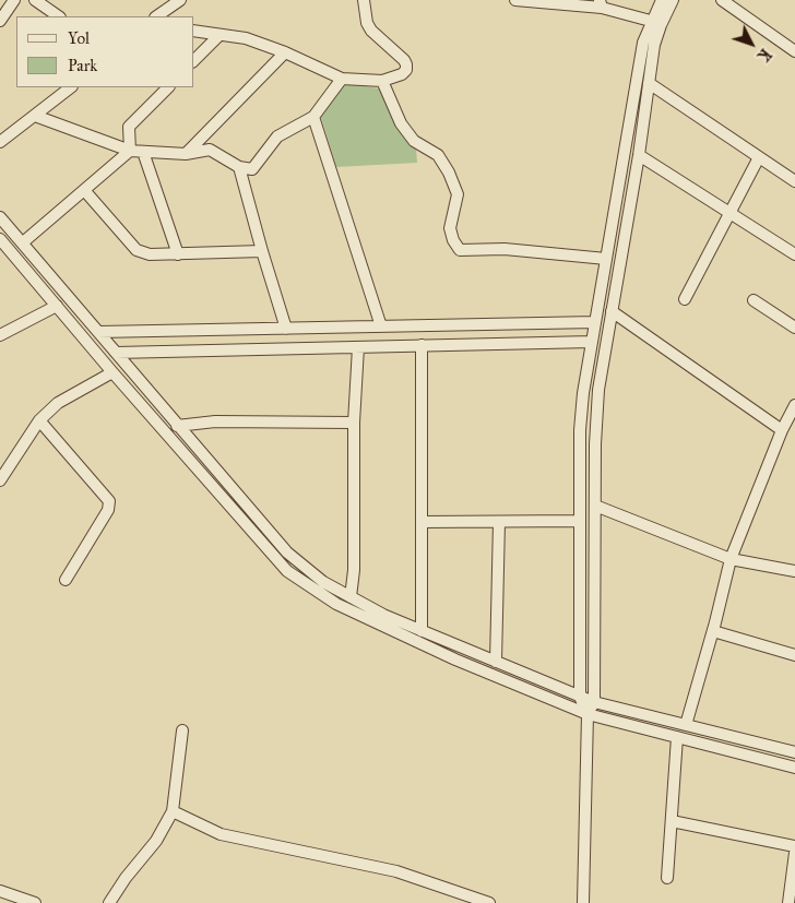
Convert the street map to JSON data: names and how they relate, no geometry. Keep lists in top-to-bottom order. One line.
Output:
{"legend":["Yol","Park"],"north":"bottom right"}
